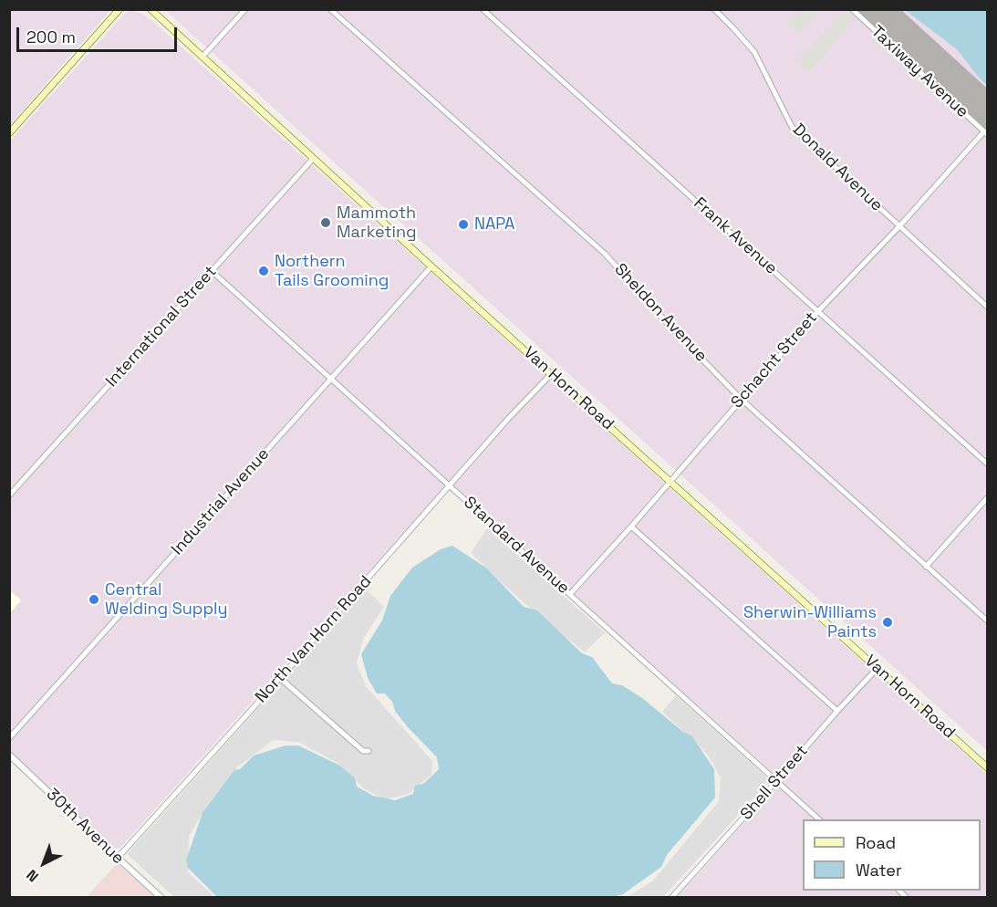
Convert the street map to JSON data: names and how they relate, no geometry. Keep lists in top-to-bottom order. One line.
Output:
{"streets":{"main road":["Van Horn Road"],"street":["Taxiway Avenue","Donald Avenue","Frank Avenue","Sheldon Avenue","International Street","Schacht Street","Industrial Avenue","Standard Avenue","North Van Horn Road","Shell Street","30th Avenue"]},"crossings":[["Taxiway Avenue","Schacht Street"],["Donald Avenue","Schacht Street"],["Frank Avenue","Schacht Street"],["Sheldon Avenue","Schacht Street"],["International Street","Van Horn Road"],["International Street","Standard Avenue"],["Schacht Street","Van Horn Road"],["Schacht Street","Standard Avenue"],["Van Horn Road","Industrial Avenue"],["Van Horn Road","North Van Horn Road"],["Van Horn Road","Shell Street"],["Industrial Avenue","Standard Avenue"],["Standard Avenue","North Van Horn Road"],["Standard Avenue","Shell Street"],["North Van Horn Road","30th Avenue"]],"places":["Mammoth Marketing","NAPA","Northern Tails Grooming","Central Welding Supply","Sherwin-Williams Paints"],"legend":["Road","Water"],"scale_bar":"200 m","north":"bottom left"}
